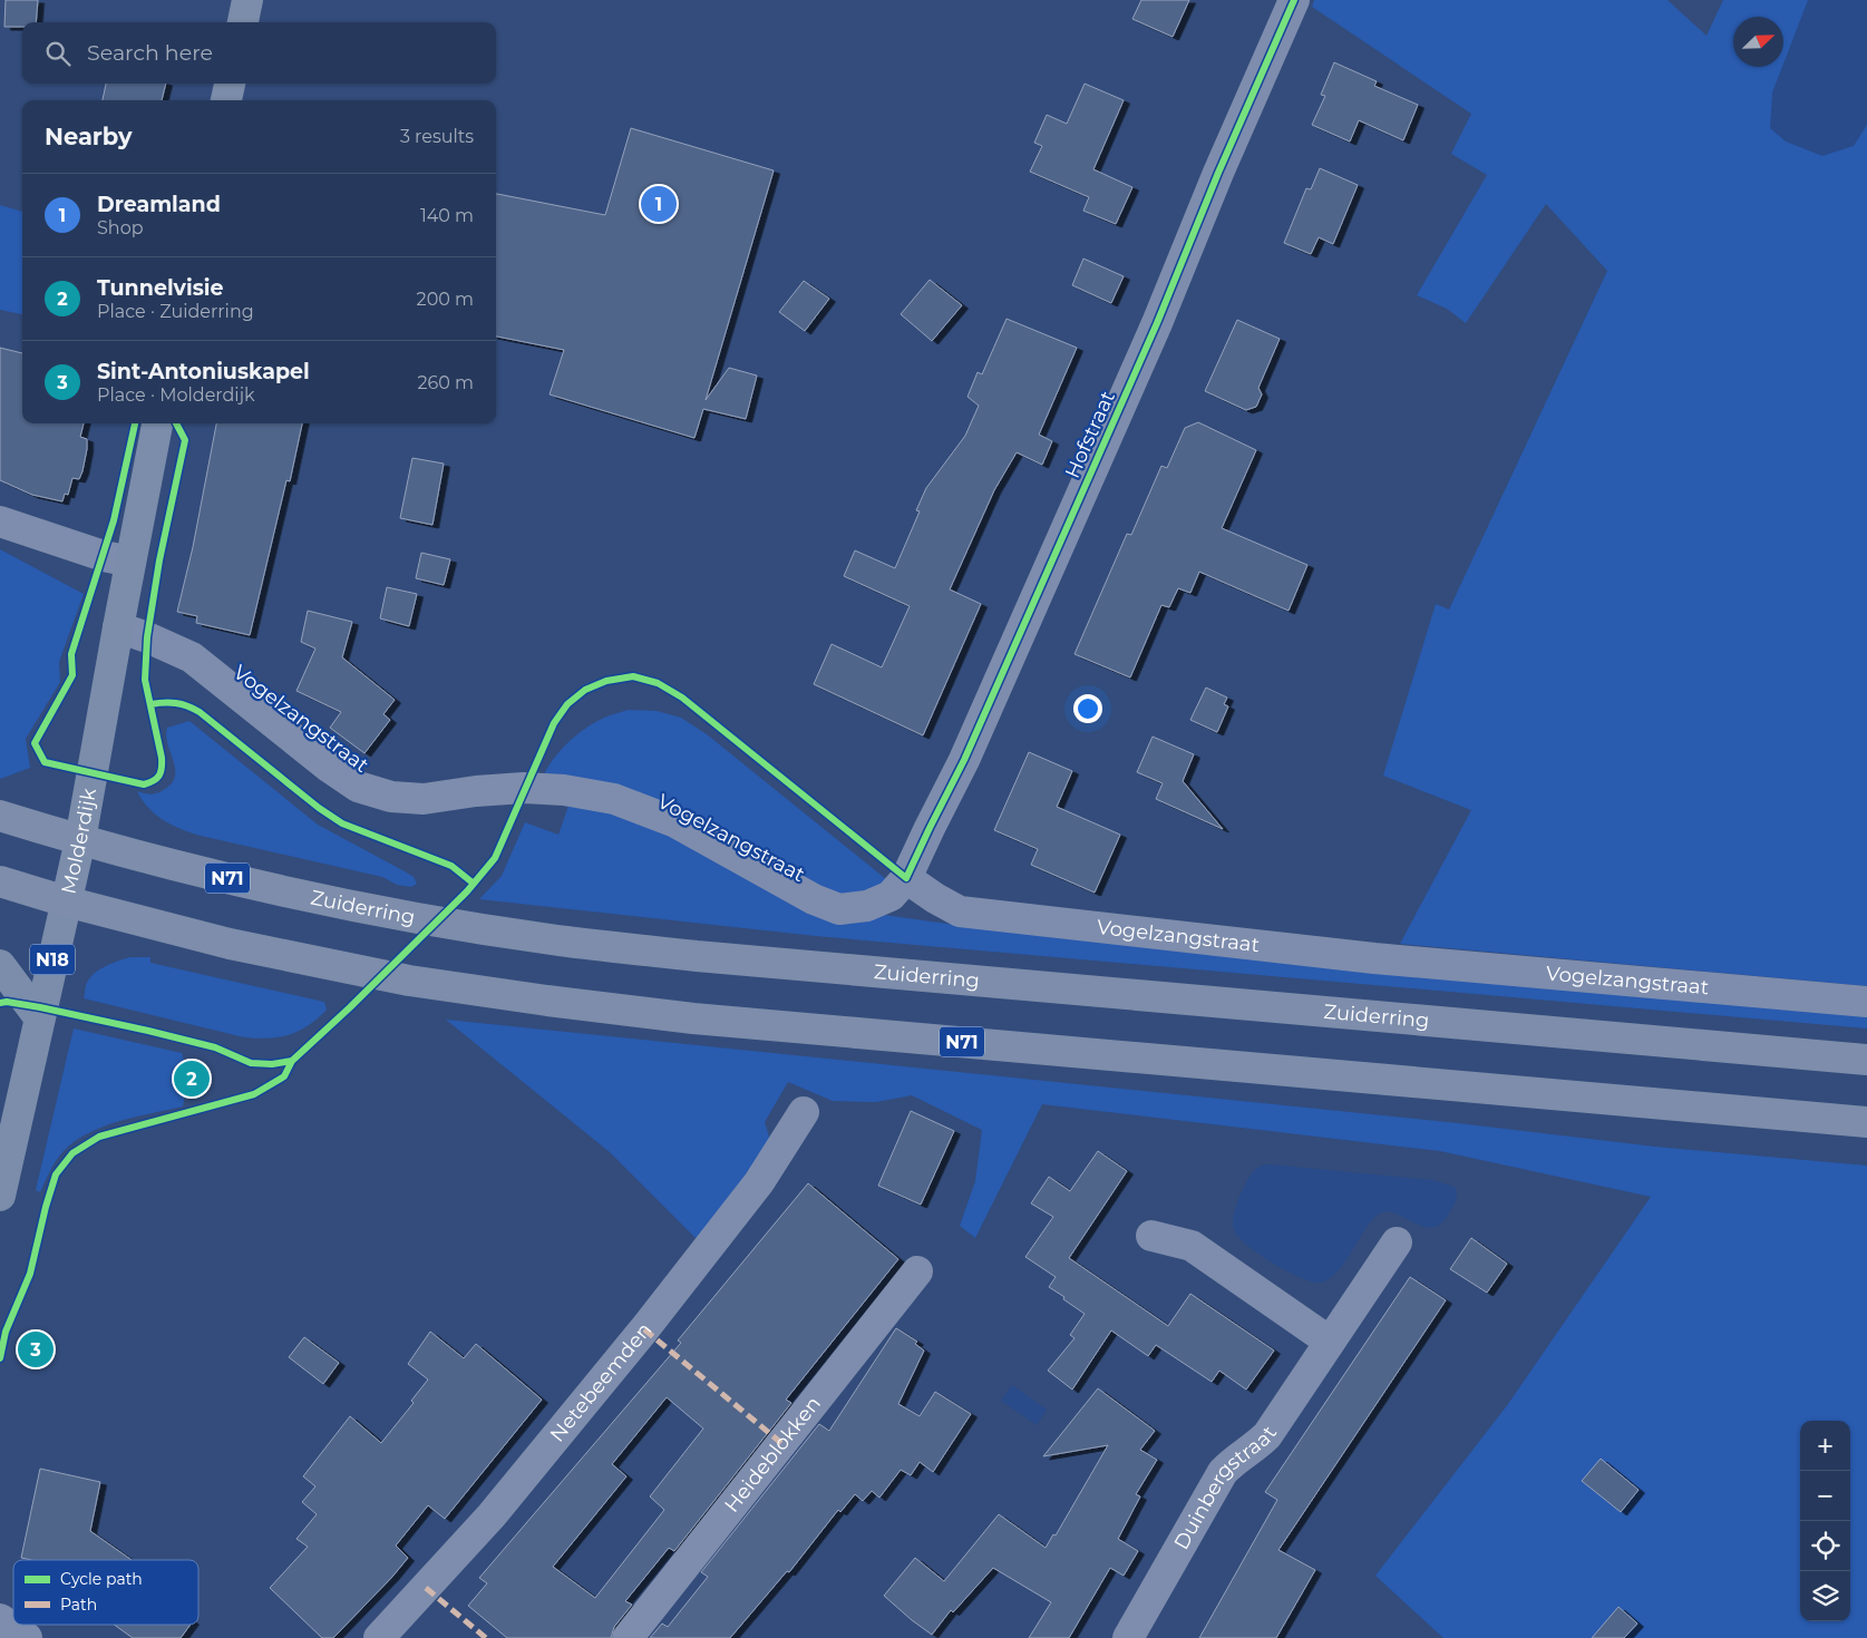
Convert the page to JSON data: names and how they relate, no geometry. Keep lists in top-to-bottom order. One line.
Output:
{"streets":{"highway":["N71","Zuiderring"],"main road":["Molderdijk","N18"],"street":["Hofstraat","Vogelzangstraat","Netebeemden","Heideblokken","Duinbergstraat"]},"crossings":[["Hofstraat","Vogelzangstraat"],["Vogelzangstraat","Molderdijk"],["Molderdijk","N71"],["Molderdijk","Zuiderring"]],"legend":["Cycle path","Path"],"north":"top right","page":{"search":"Search here","heading":["Nearby","3 results"],"list":[{"mark":"1","name":"Dreamland","note":"Shop","value":"140 m"},{"mark":"2","name":"Tunnelvisie","note":"Place · Zuiderring","value":"200 m"},{"mark":"3","name":"Sint-Antoniuskapel","note":"Place · Molderdijk","value":"260 m"}],"pins":["1","2","3"],"map_buttons":["+","−"]}}
